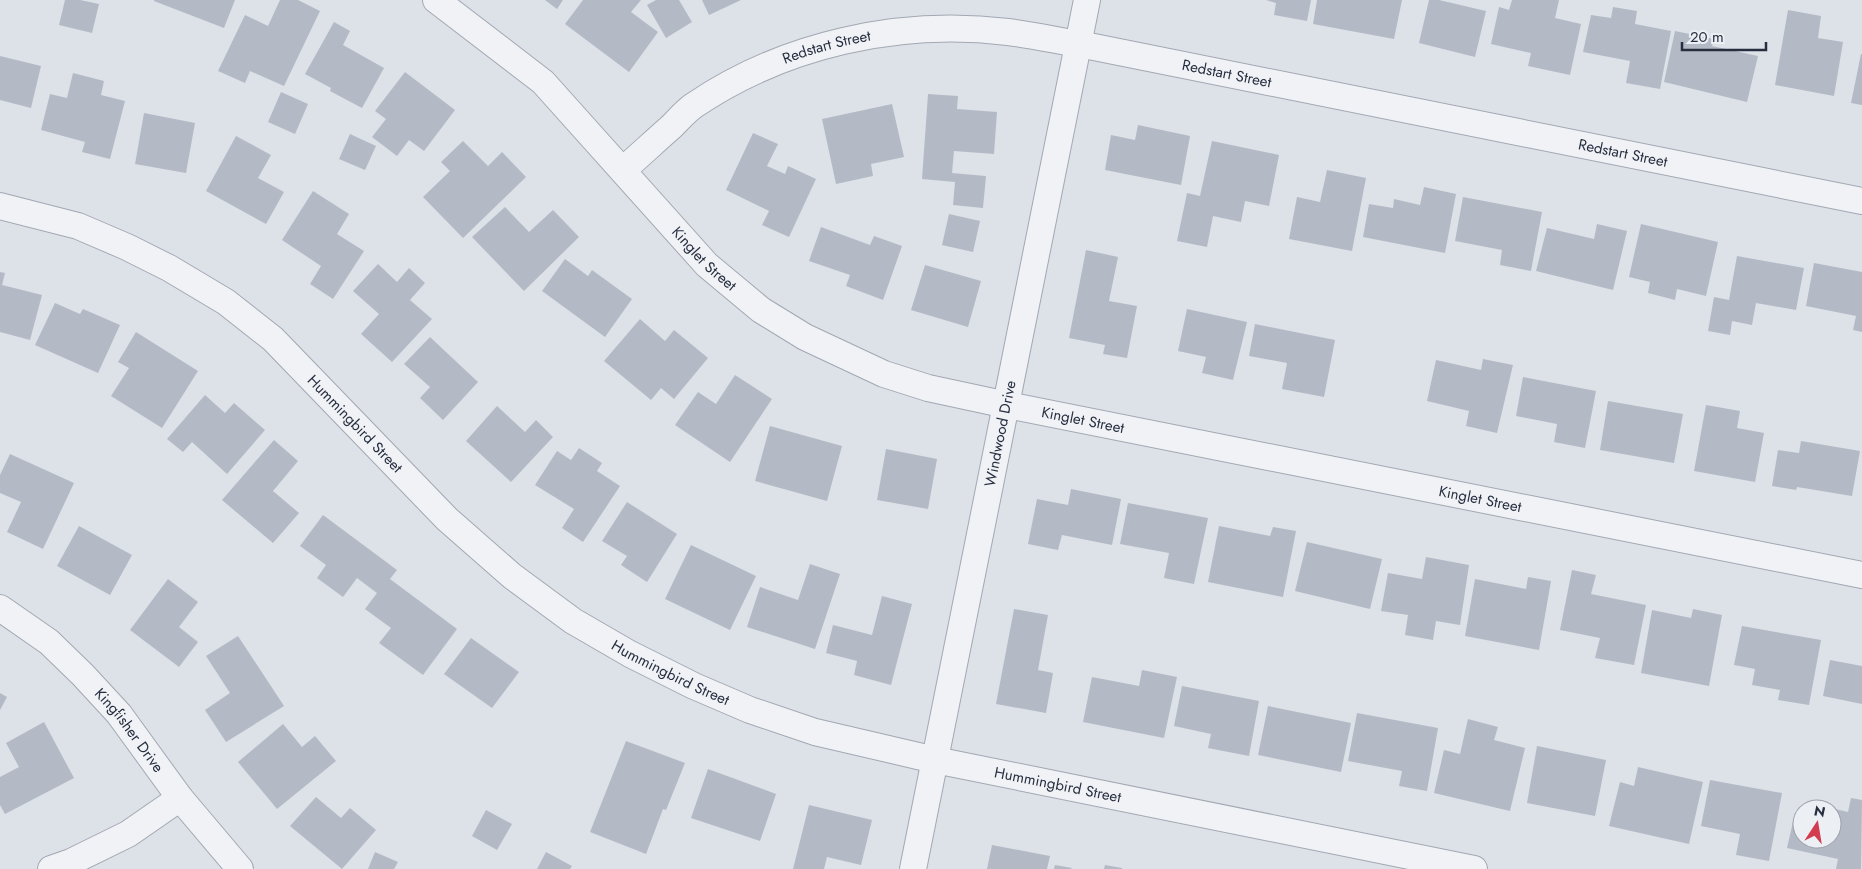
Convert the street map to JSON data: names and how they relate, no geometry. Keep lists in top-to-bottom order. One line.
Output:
{"streets":{"street":["Redstart Street","Kinglet Street","Hummingbird Street","Windwood Drive","Kingfisher Drive"]},"crossings":[["Redstart Street","Kinglet Street"],["Redstart Street","Windwood Drive"],["Kinglet Street","Windwood Drive"],["Hummingbird Street","Windwood Drive"]],"scale_bar":"20 m","north":"top"}
